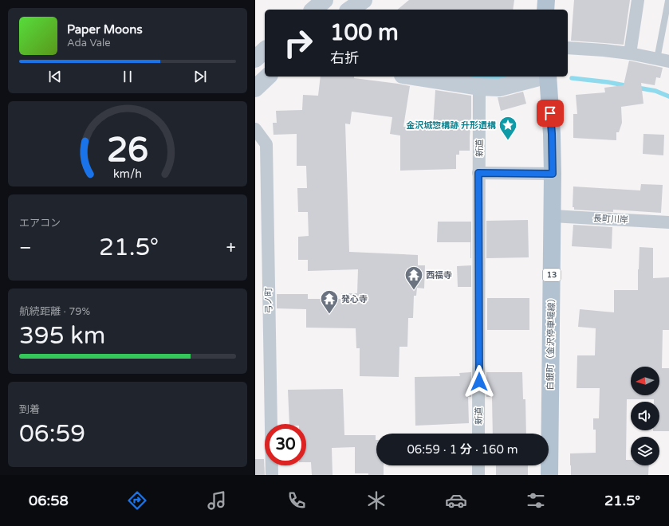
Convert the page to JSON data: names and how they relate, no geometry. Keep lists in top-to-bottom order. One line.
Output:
{"streets":{"main road":["13","白銀町（金沢停車場線）"],"street":["新道","長町川岸","弓ノ町"]},"crossings":[["長町川岸","白銀町（金沢停車場線）"]],"places":{"place":["金沢城惣構跡 升形遺構"],"temple":["西福寺","発心寺"]},"north":"left","page":{"turn":["100 m","右折"],"song":["Paper Moons","Ada Vale"],"tile":["エアコン",["航続距離 · 79%","395 km"],["到着","06:59"]],"heat":["−","21.5°","+"],"limit":"30","trip":"06:59 · 1 分 · 160 m","tabs":["06:58","21.5°"],"gauge":["26","km/h"]}}
